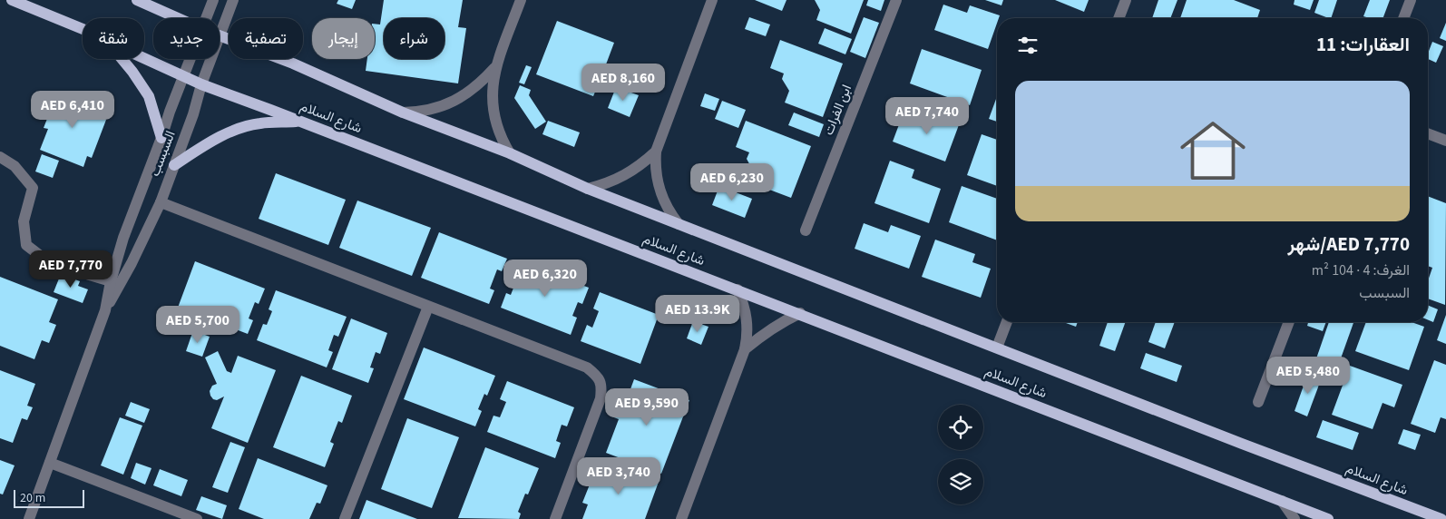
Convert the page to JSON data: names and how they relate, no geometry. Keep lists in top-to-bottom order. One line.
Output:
{"streets":{"main road":["شارع السلام"],"street":["ابن الفرات","السبسب"]},"crossings":[["شارع السلام","السبسب"]],"scale_bar":"20 m","page":{"chip":["شراء","إيجار","تصفية","جديد","شقة"],"heading":"العقارات: 11","price":["AED 8,160","AED 6,410","AED 7,740","AED 6,230","AED 7,770","AED 6,320","AED 13.9K","AED 5,700","AED 5,480","AED 9,590","AED 3,740"],"list":[{"name":"AED 7,770/شهر","note":"الغرف: 4 · 104 m² · السبسب"}],"scale":"20 m"}}
